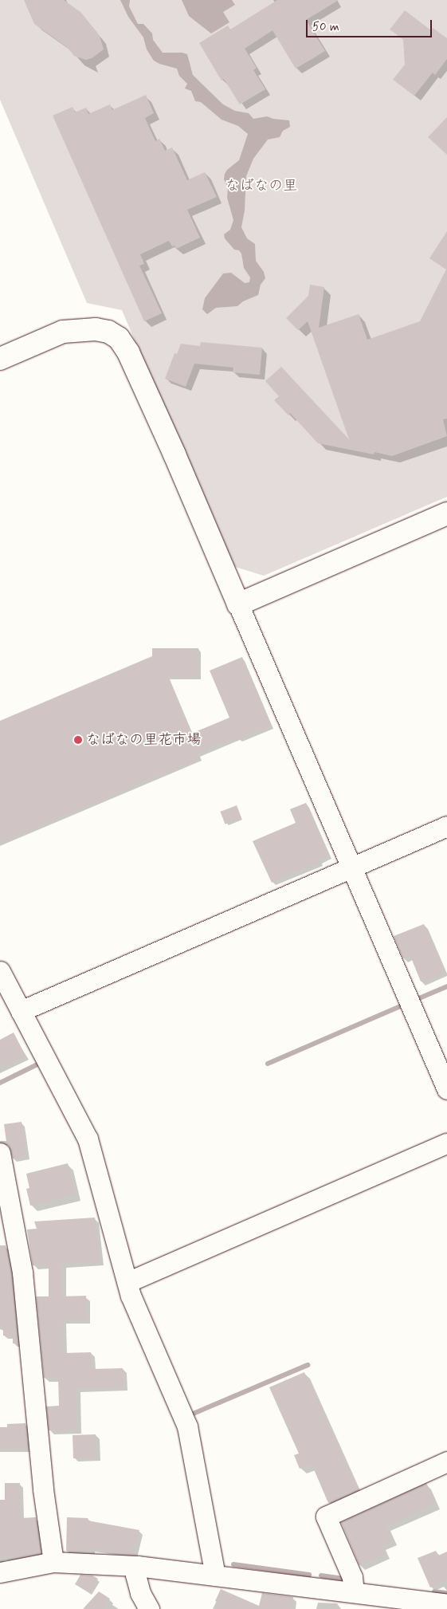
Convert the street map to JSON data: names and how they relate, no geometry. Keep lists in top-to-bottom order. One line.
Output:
{"parks":["なばなの里"],"places":["なばなの里花市場"],"scale_bar":"50 m"}
